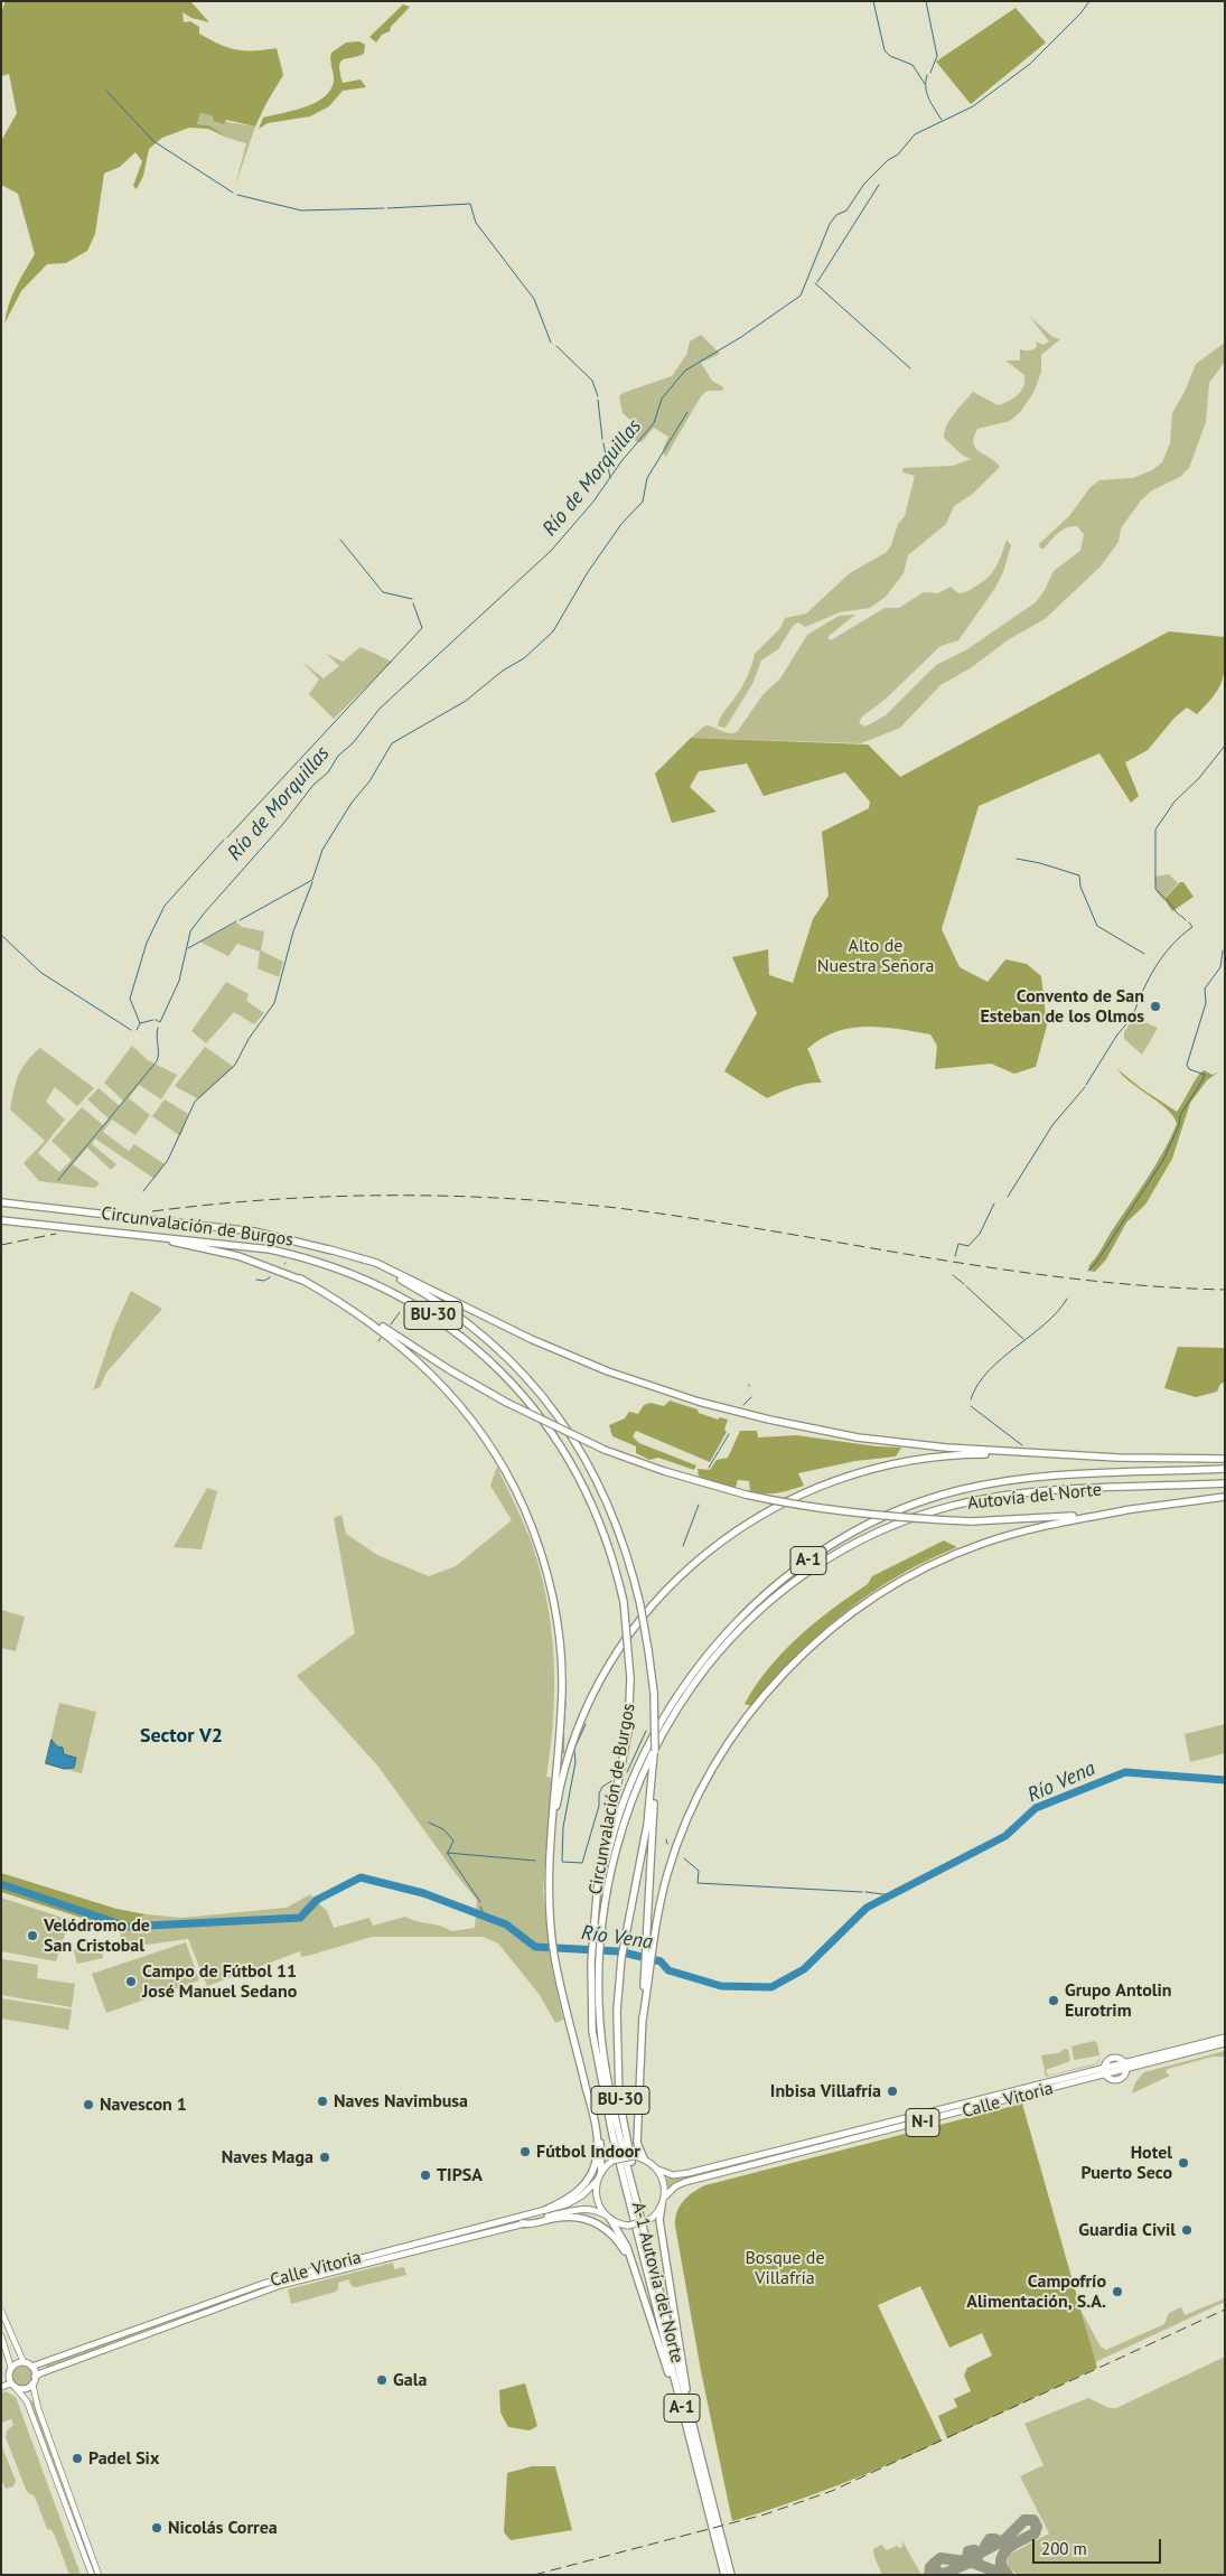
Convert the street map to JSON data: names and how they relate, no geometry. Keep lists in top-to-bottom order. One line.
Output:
{"streets":{"highway":["Circunvalación de Burgos","BU-30","Autovía del Norte","A-1","Calle Vitoria","N-I","A-1 Autovía del Norte"]},"crossings":[["Circunvalación de Burgos","Autovía del Norte"],["Circunvalación de Burgos","A-1 Autovía del Norte"],["Autovía del Norte","A-1 Autovía del Norte"],["A-1","Calle Vitoria"],["A-1","N-I"],["A-1","A-1 Autovía del Norte"],["Calle Vitoria","N-I"]],"districts":["Sector V2"],"water":["Río de Morquillas","Río Vena"],"parks":["Alto de Nuestra Señora","Bosque de Villafría"],"places":["Convento de San Esteban de los Olmos","Velódromo de San Cristobal","Campo de Fútbol 11 José Manuel Sedano","Grupo Antolin Eurotrim","Inbisa Villafría","Naves Navimbusa","Navescon 1","Fútbol Indoor","Naves Maga","Hotel Puerto Seco","TIPSA","Guardia Civil","Campofrío Alimentación, S.A.","Gala","Padel Six","Nicolás Correa"],"scale_bar":"200 m"}
